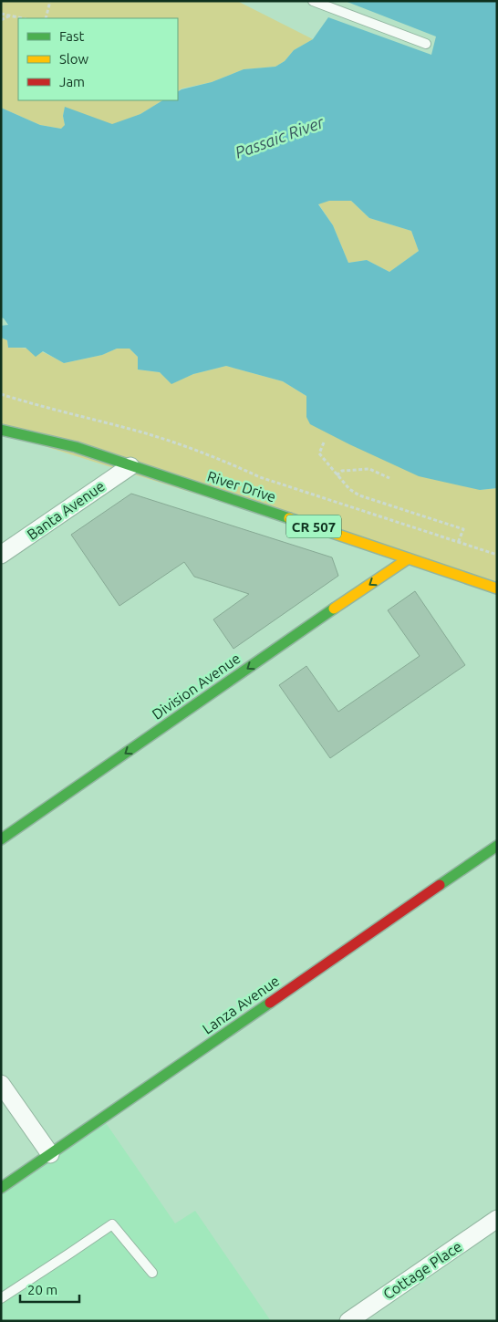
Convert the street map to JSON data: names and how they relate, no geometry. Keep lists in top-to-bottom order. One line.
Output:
{"streets":{"street":["River Drive","Banta Avenue","CR 507","Division Avenue","Lanza Avenue","Cottage Place"]},"crossings":[["River Drive","Banta Avenue"],["River Drive","Division Avenue"]],"one_way":["Division Avenue"],"water":["Passaic River"],"legend":["Fast","Slow","Jam"],"scale_bar":"20 m"}
